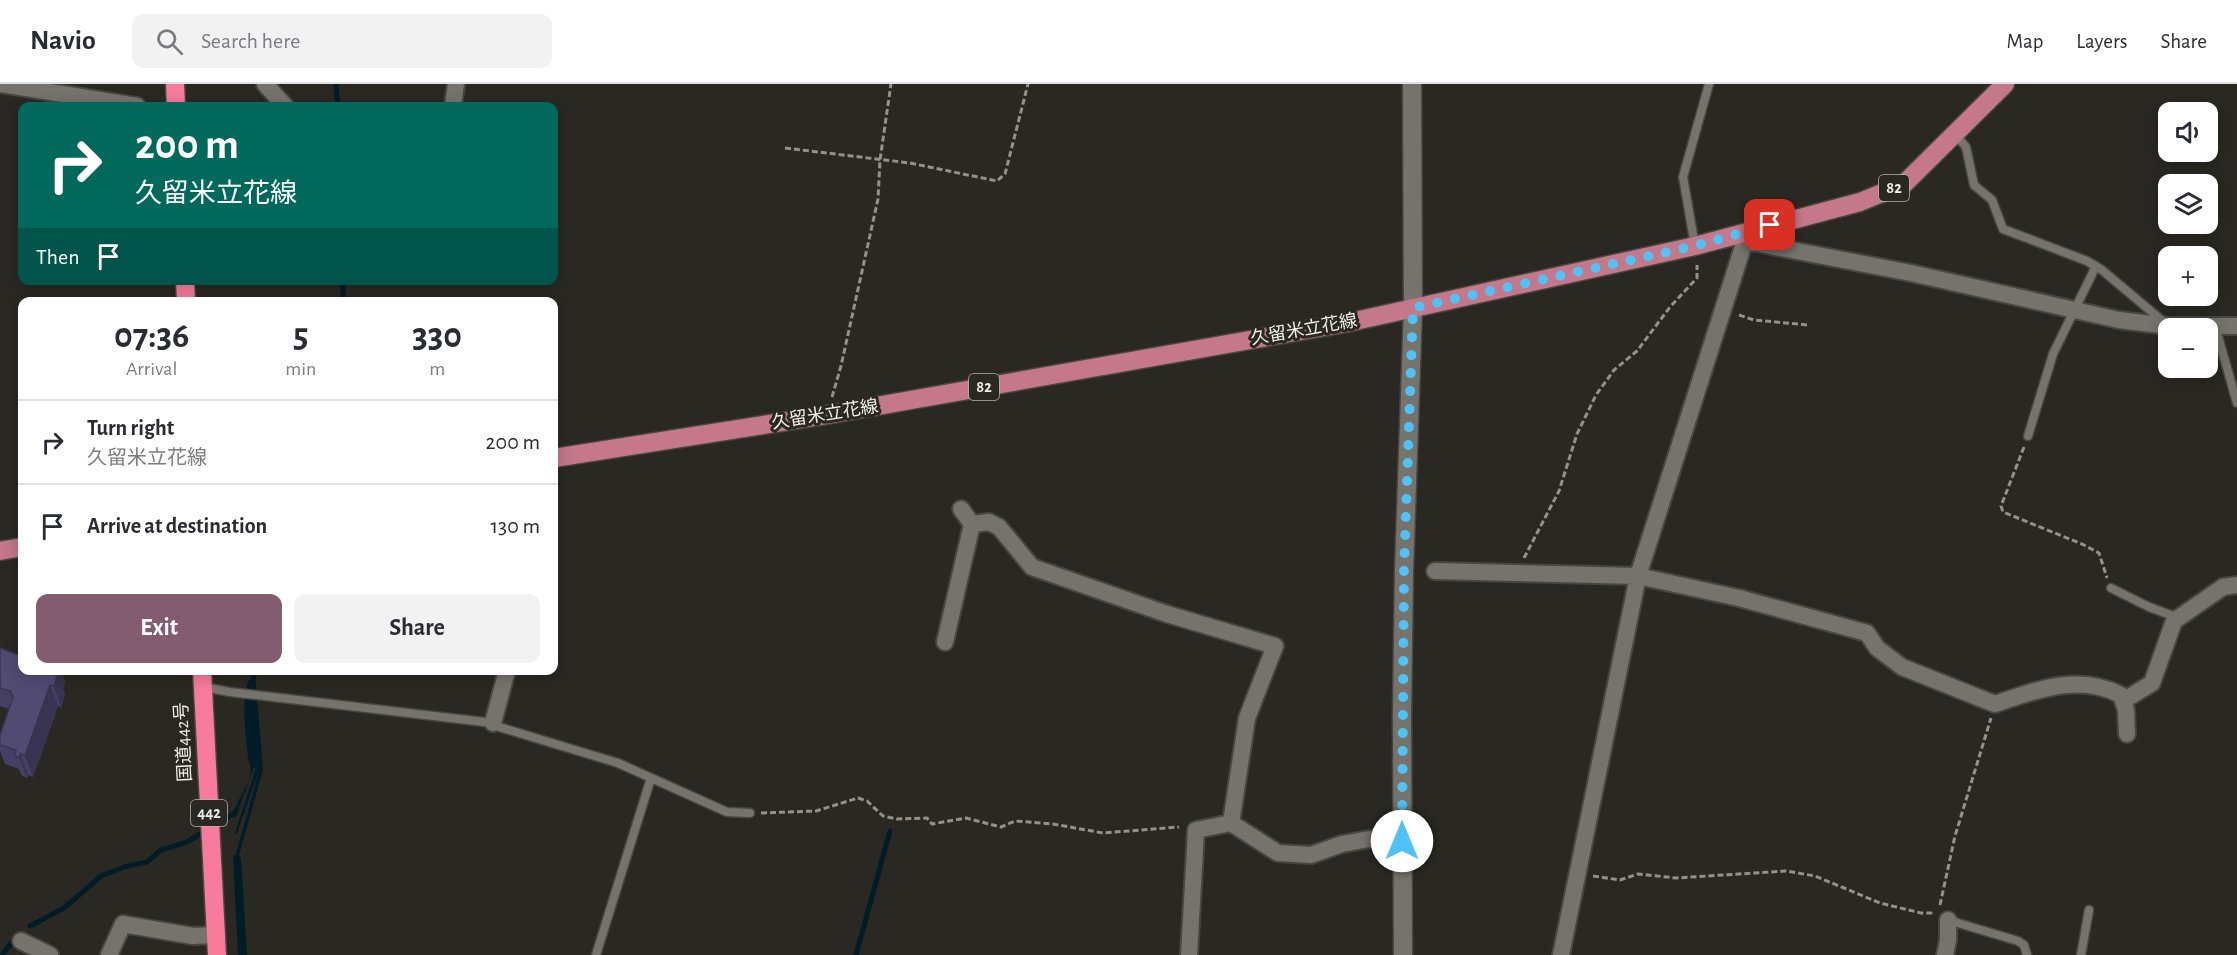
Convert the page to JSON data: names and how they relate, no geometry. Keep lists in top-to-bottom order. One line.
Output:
{"streets":{"highway":["国道442号","442"],"main road":["82","久留米立花線"]},"page":{"header":"Navio","search":"Search here","nav":["Map","Layers","Share"],"map_buttons":["+","−"],"turn":["200 m","久留米立花線"],"then":"Then","eta":["07:36","Arrival","5","min","330","m"],"list":[{"name":"Turn right","note":"久留米立花線","value":"200 m"},{"name":"Arrive at destination","value":"130 m"}],"buttons":["Exit","Share"]}}
